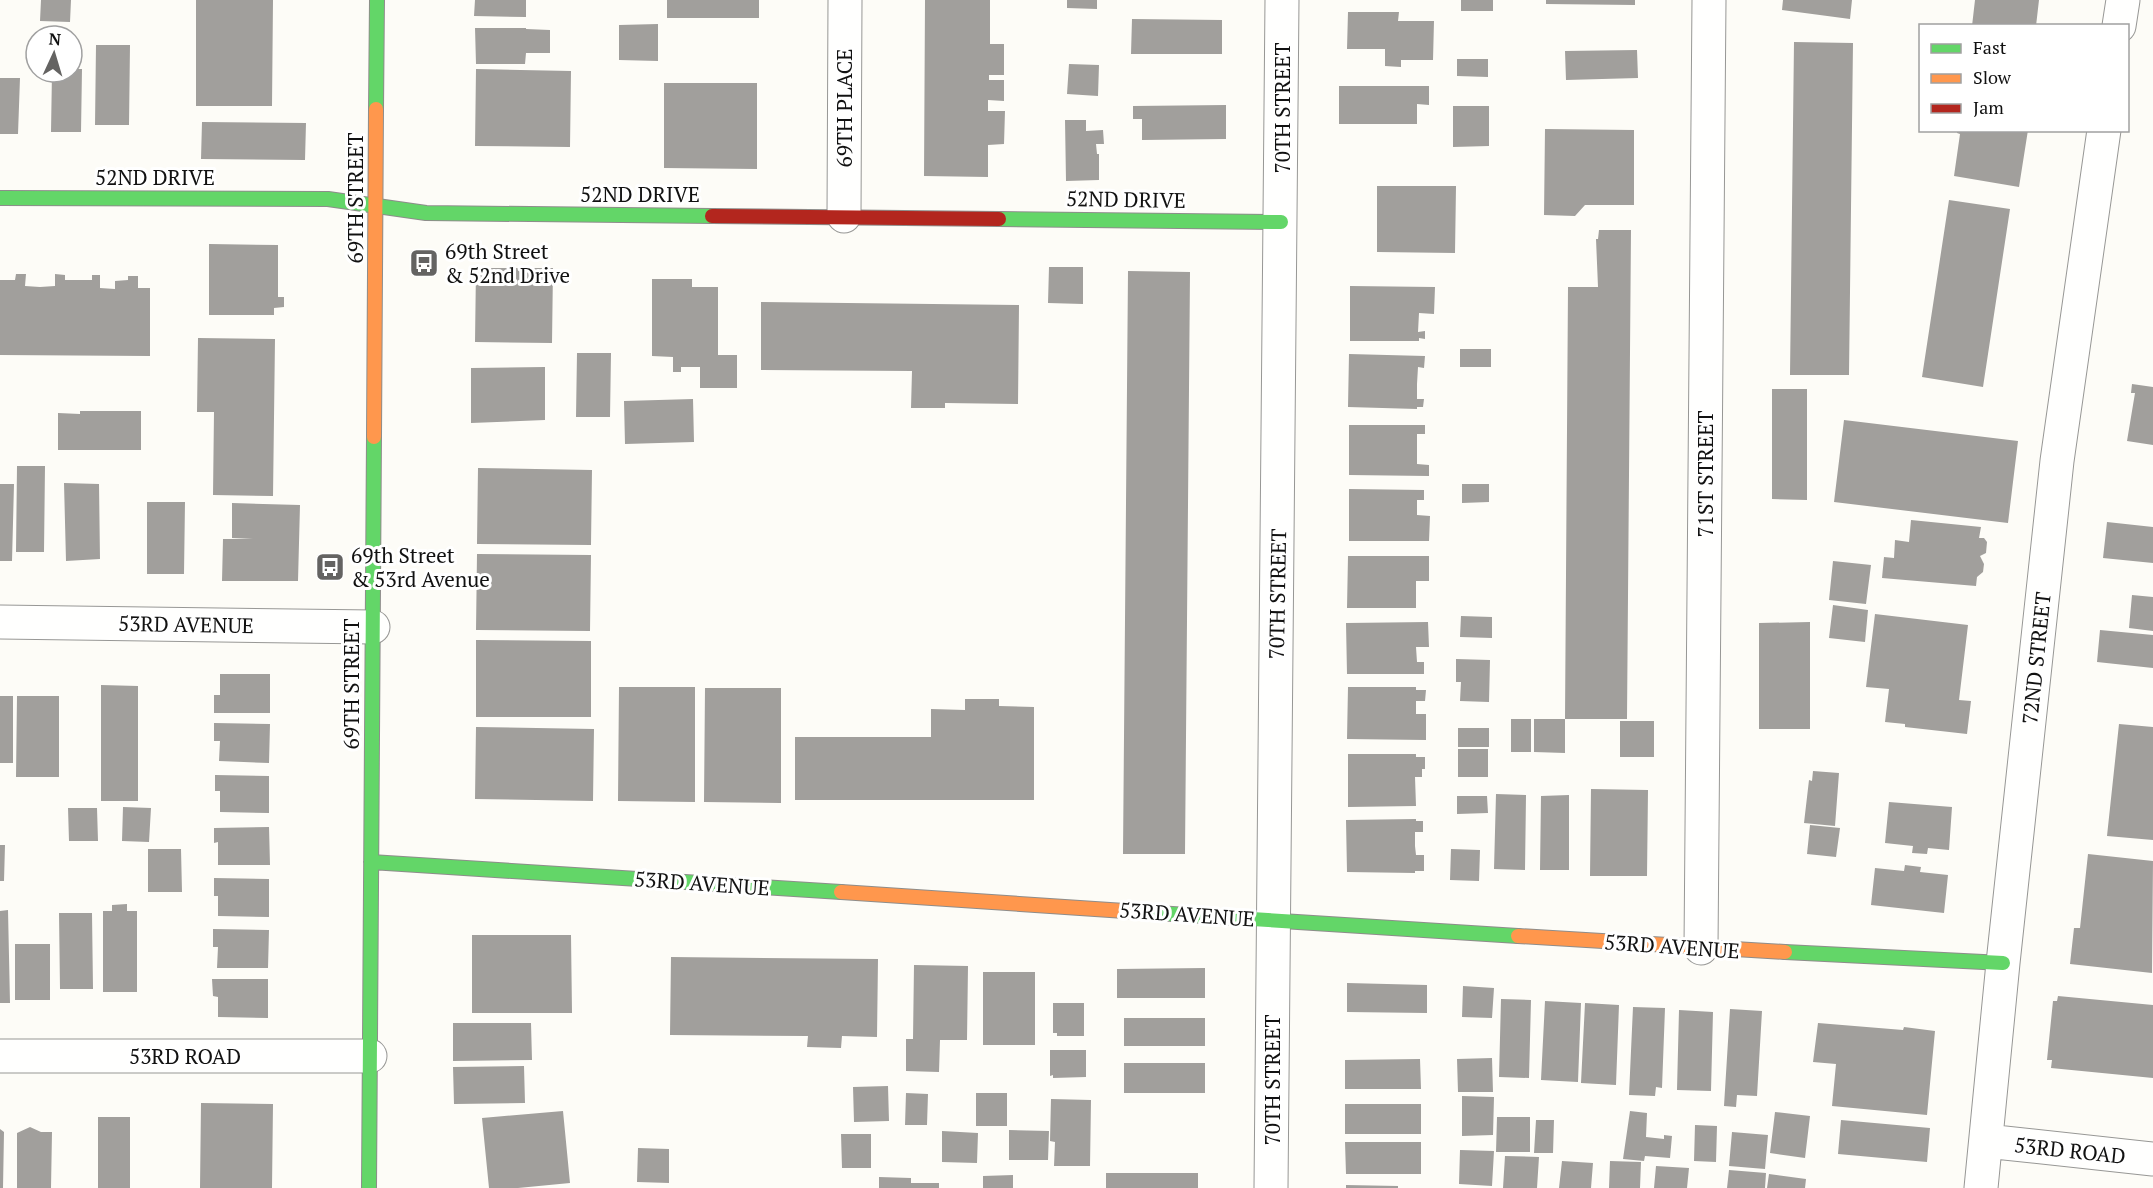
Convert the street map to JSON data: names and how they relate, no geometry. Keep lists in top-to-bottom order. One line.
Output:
{"streets":{"street":["69TH PLACE","70TH STREET","52ND DRIVE","69TH STREET","71ST STREET","53RD AVENUE","72ND STREET","53RD ROAD"]},"crossings":[["69TH PLACE","52ND DRIVE"],["70TH STREET","52ND DRIVE"],["70TH STREET","53RD AVENUE"],["52ND DRIVE","69TH STREET"],["69TH STREET","53RD AVENUE"],["69TH STREET","53RD ROAD"],["71ST STREET","53RD AVENUE"],["53RD AVENUE","72ND STREET"],["72ND STREET","53RD ROAD"]],"places":{"bus stop":["69th Street & 52nd Drive","69th Street & 53rd Avenue"]},"legend":["Fast","Slow","Jam"],"north":"top"}
